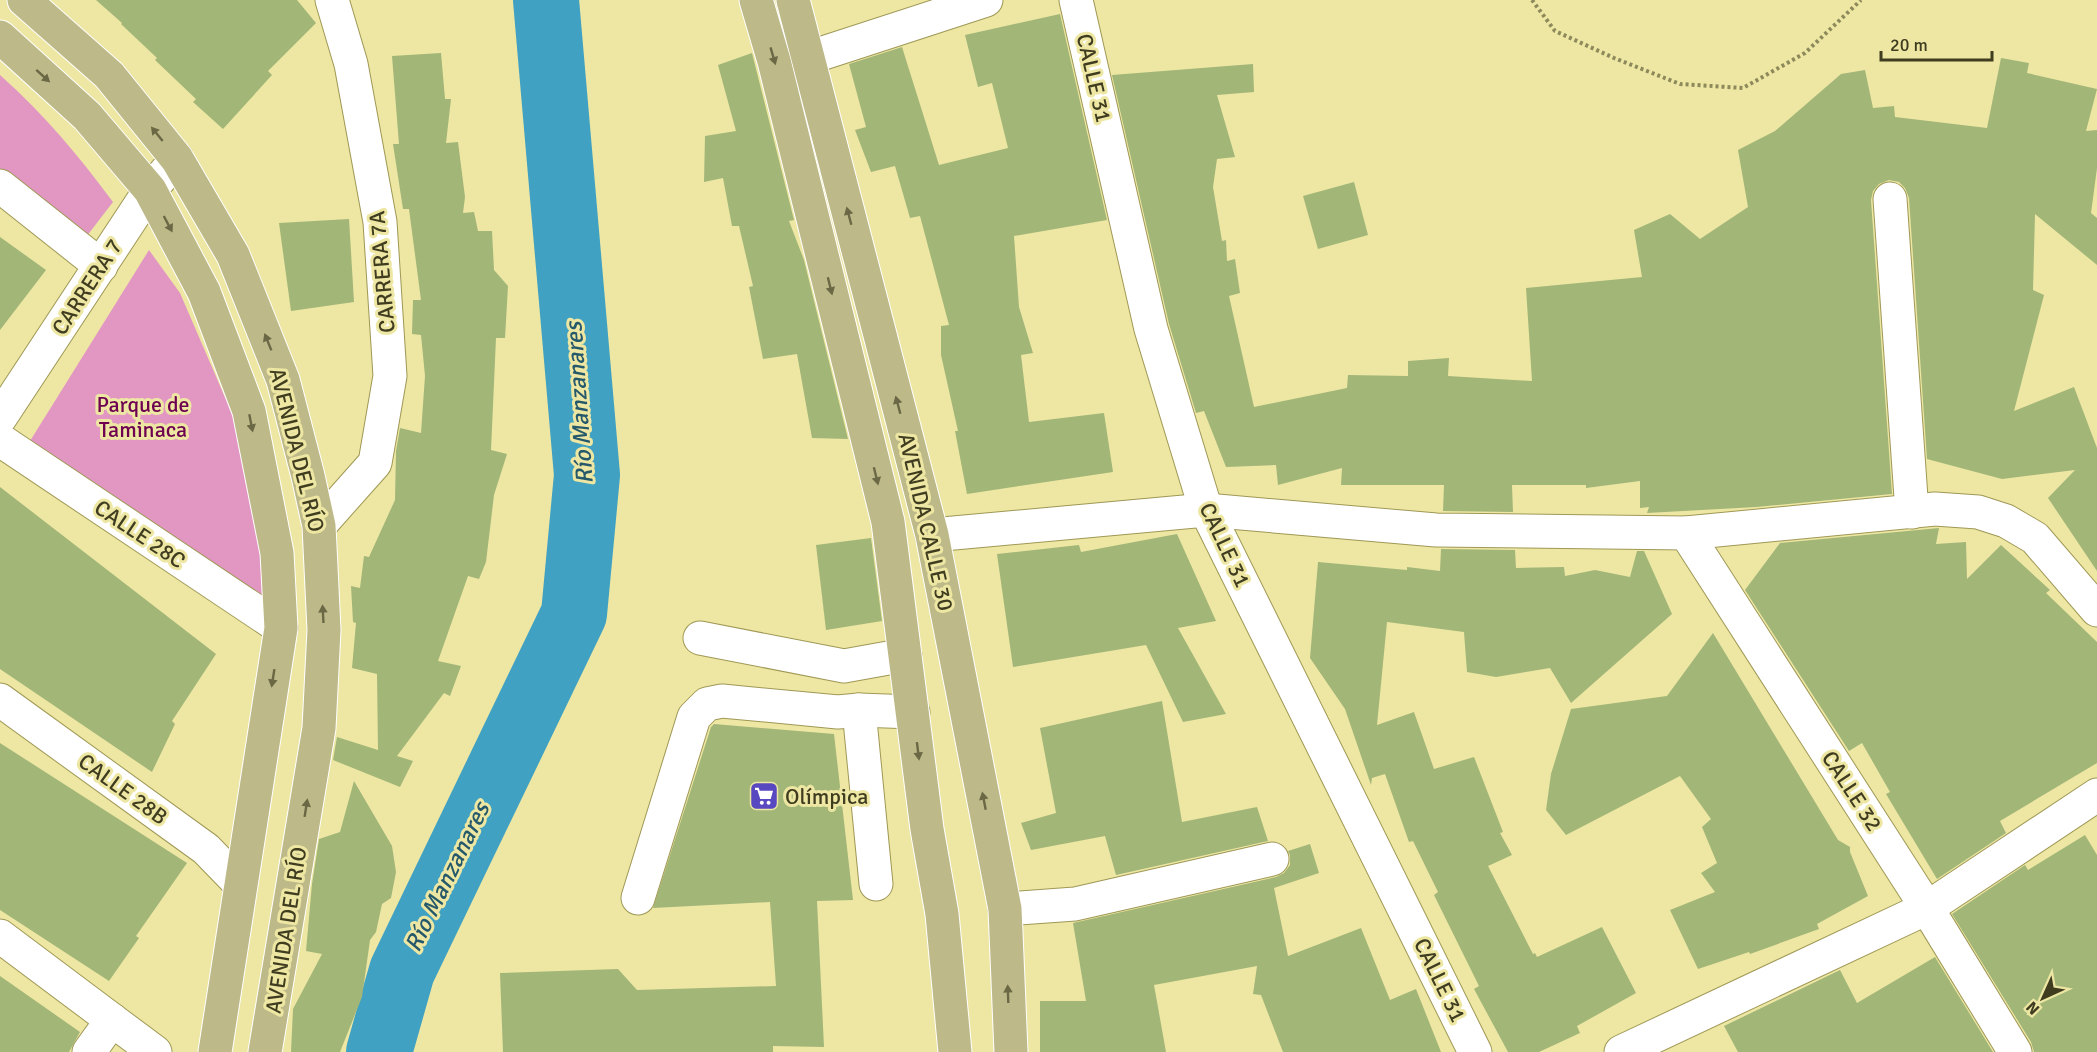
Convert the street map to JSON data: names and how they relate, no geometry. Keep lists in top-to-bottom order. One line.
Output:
{"streets":{"main road":["AVENIDA DEL RÍO","AVENIDA CALLE 30"],"street":["CALLE 31","CARRERA 7A","CARRERA 7","CALLE 28C","CALLE 28B","CALLE 32"]},"crossings":[["CARRERA 7A","AVENIDA DEL RÍO"],["CARRERA 7","AVENIDA DEL RÍO"],["AVENIDA DEL RÍO","CALLE 28C"],["AVENIDA DEL RÍO","CALLE 28B"]],"water":["Río Manzanares"],"parks":["Parque de Taminaca"],"places":{"supermarket":["Olímpica"]},"scale_bar":"20 m","north":"bottom left"}
